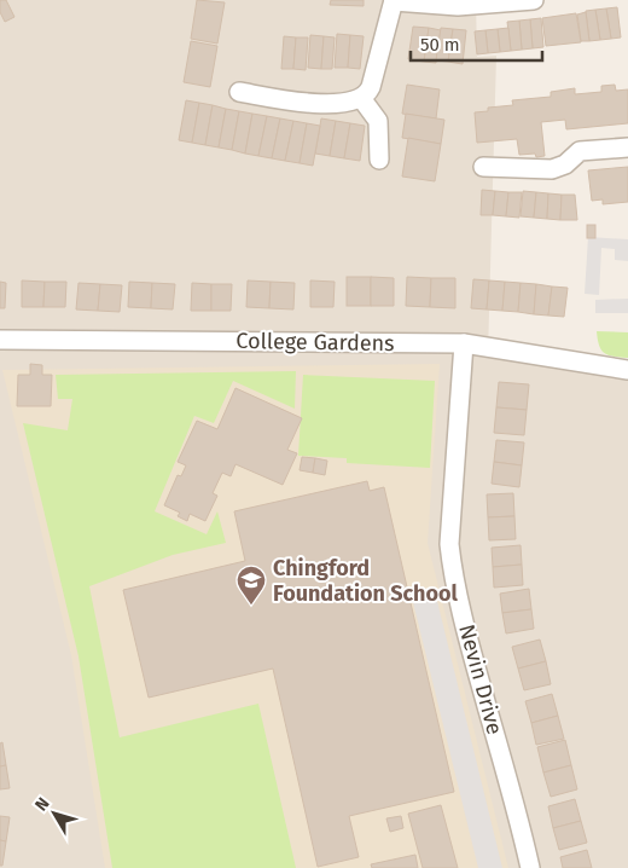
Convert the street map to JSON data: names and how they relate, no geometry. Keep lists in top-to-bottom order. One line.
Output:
{"streets":{"street":["College Gardens","Nevin Drive"]},"crossings":[["College Gardens","Nevin Drive"]],"places":{"school or university":["Chingford Foundation School"]},"scale_bar":"50 m","north":"top left"}
